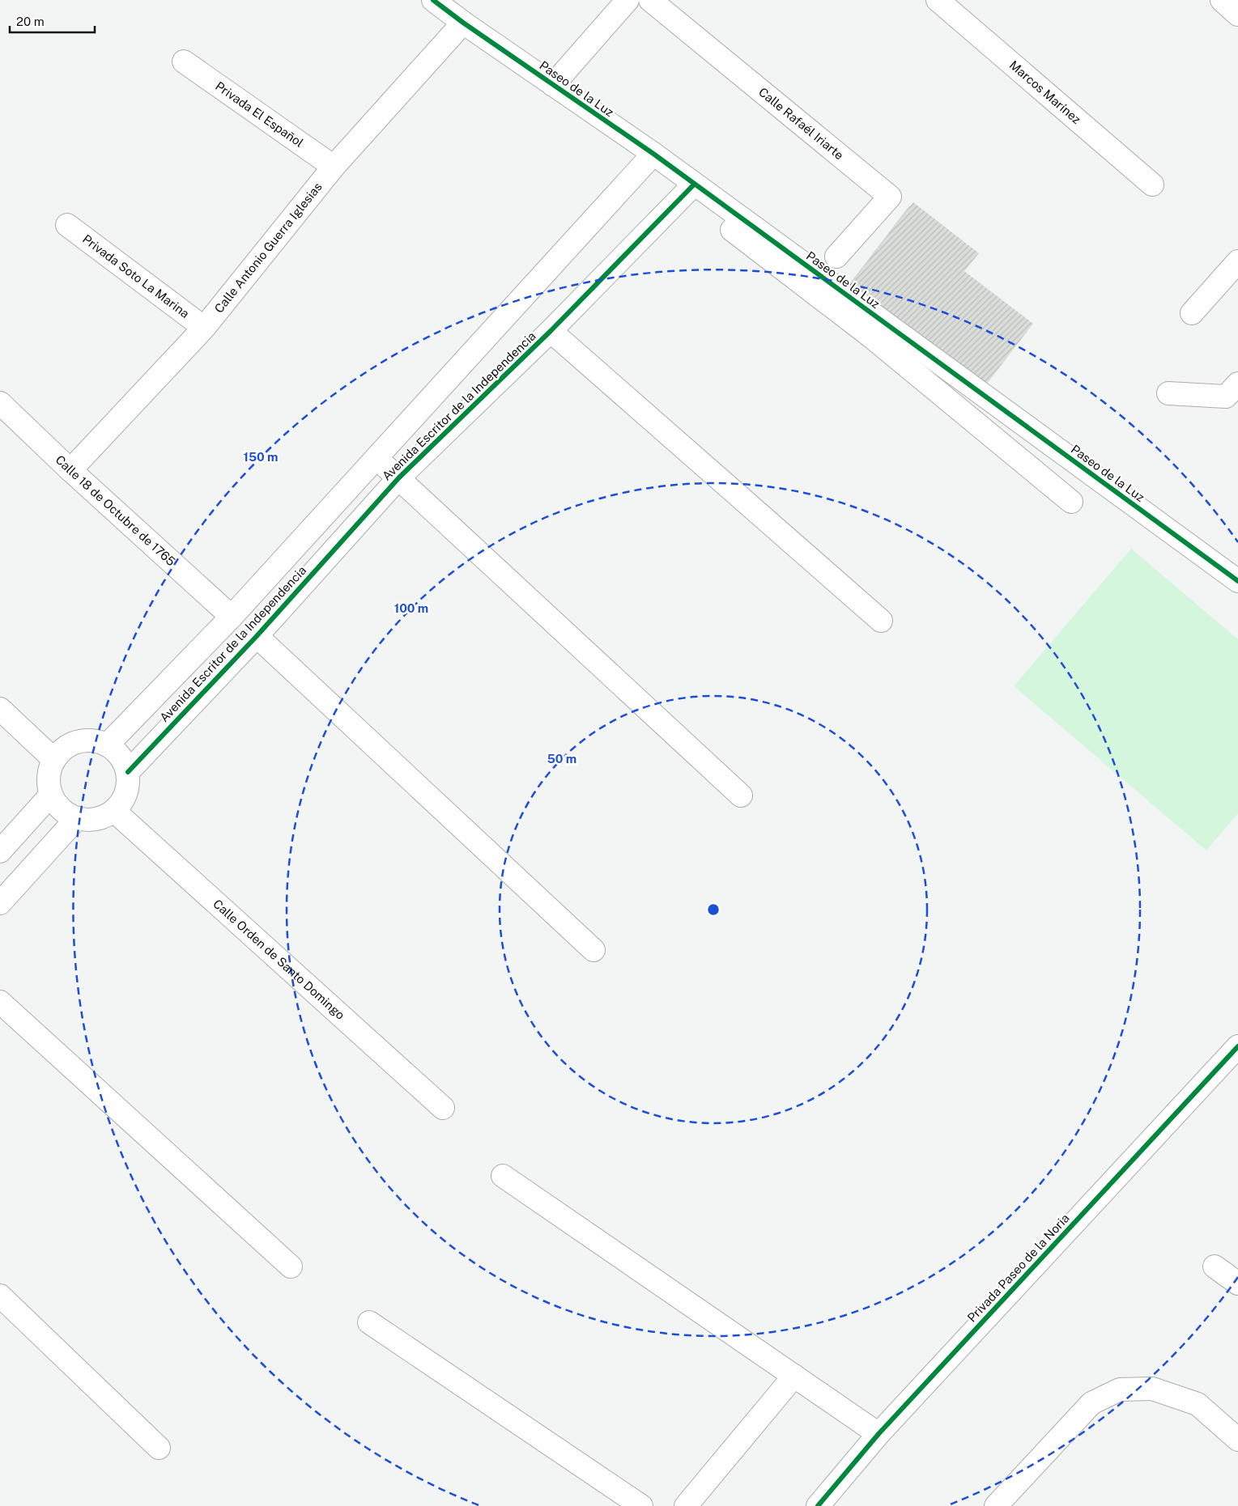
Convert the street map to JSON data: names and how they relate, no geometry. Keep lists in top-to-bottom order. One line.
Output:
{"streets":{"street":["Paseo de la Luz","Marcos Marínez","Privada El Español","Calle Rafaél Iriarte","Calle Antonio Guerra Iglesias","Privada Soto La Marina","Avenida Escritor de la Independencia","Calle 18 de Octubre de 1765","Calle Orden de Santo Domingo","Privada Paseo de la Noria"]},"crossings":[["Paseo de la Luz","Calle Antonio Guerra Iglesias"],["Paseo de la Luz","Avenida Escritor de la Independencia"],["Privada El Español","Calle Antonio Guerra Iglesias"],["Calle Antonio Guerra Iglesias","Privada Soto La Marina"],["Calle Antonio Guerra Iglesias","Calle 18 de Octubre de 1765"],["Avenida Escritor de la Independencia","Calle 18 de Octubre de 1765"],["Avenida Escritor de la Independencia","Calle Orden de Santo Domingo"]],"scale_bar":"20 m","rings":["150 m","100 m","50 m"]}
